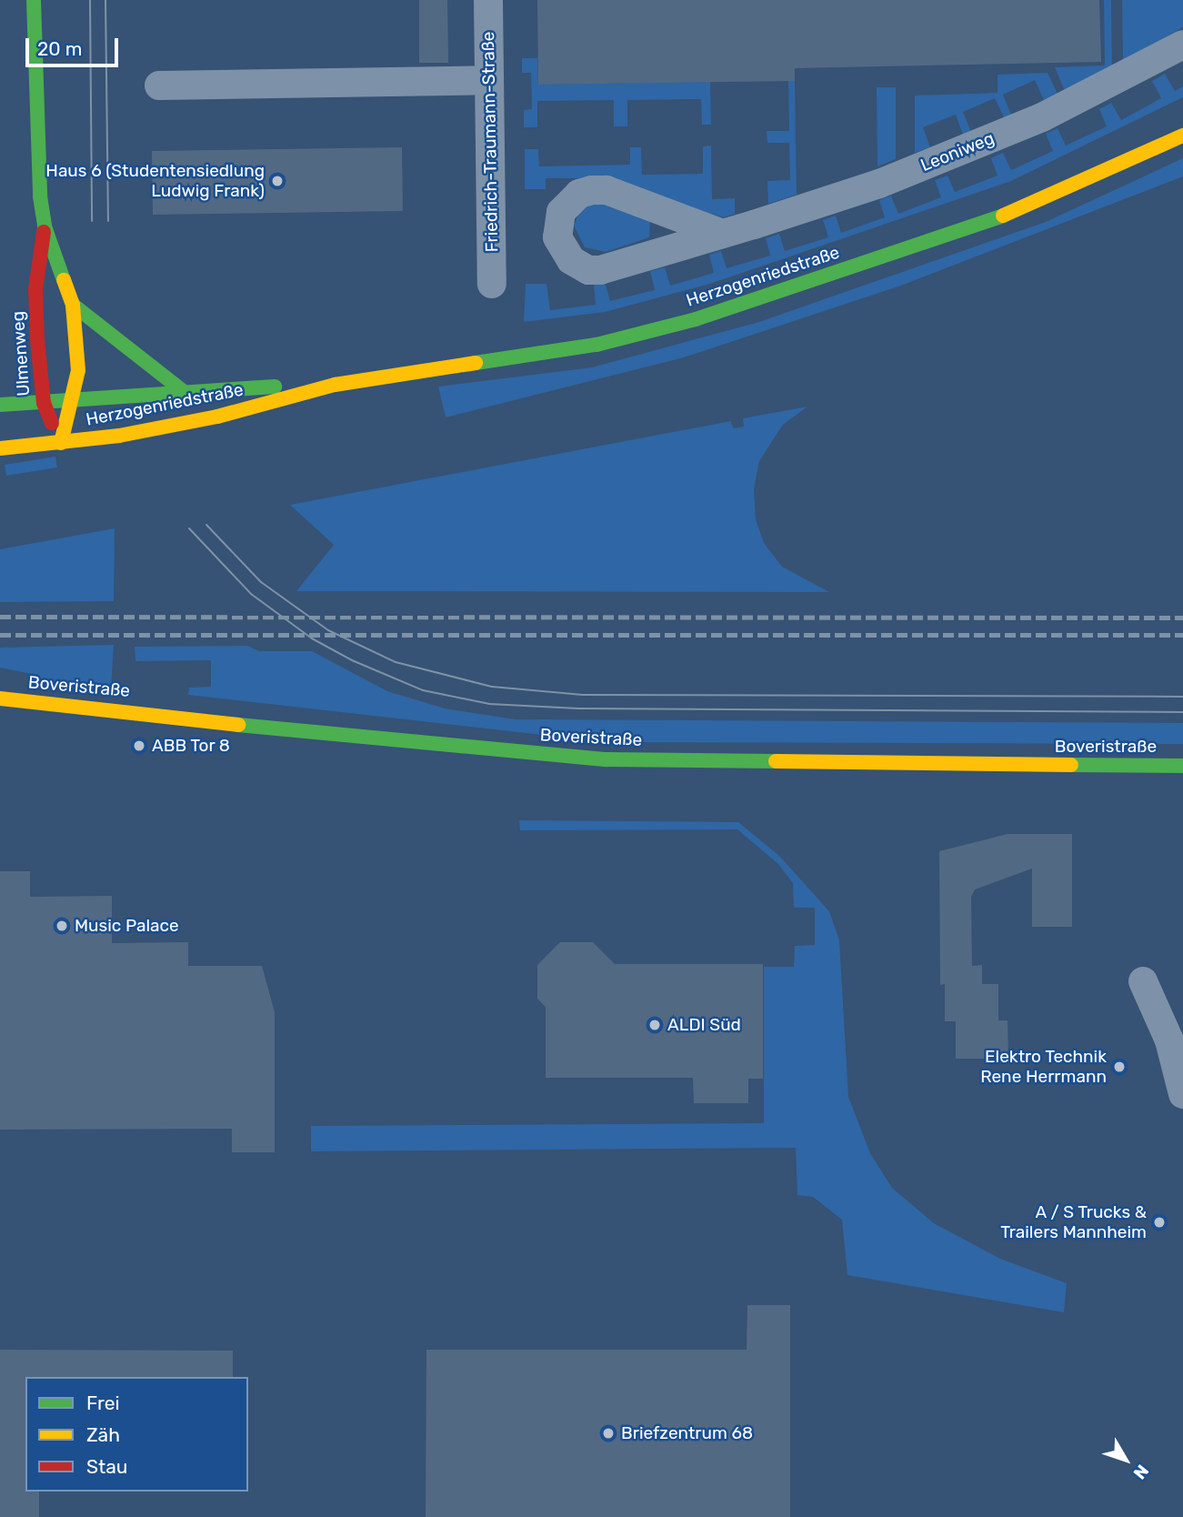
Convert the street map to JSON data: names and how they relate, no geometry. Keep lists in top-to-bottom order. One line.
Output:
{"streets":{"street":["Friedrich-Traumann-Straße","Leoniweg","Herzogenriedstraße","Ulmenweg","Boveristraße"]},"crossings":[["Herzogenriedstraße","Ulmenweg"]],"places":["Haus 6 (Studentensiedlung Ludwig Frank)","ABB Tor 8","Music Palace","ALDI Süd","Elektro Technik Rene Herrmann","A / S Trucks & Trailers Mannheim","Briefzentrum 68"],"legend":["Frei","Zäh","Stau"],"scale_bar":"20 m","north":"bottom right"}
